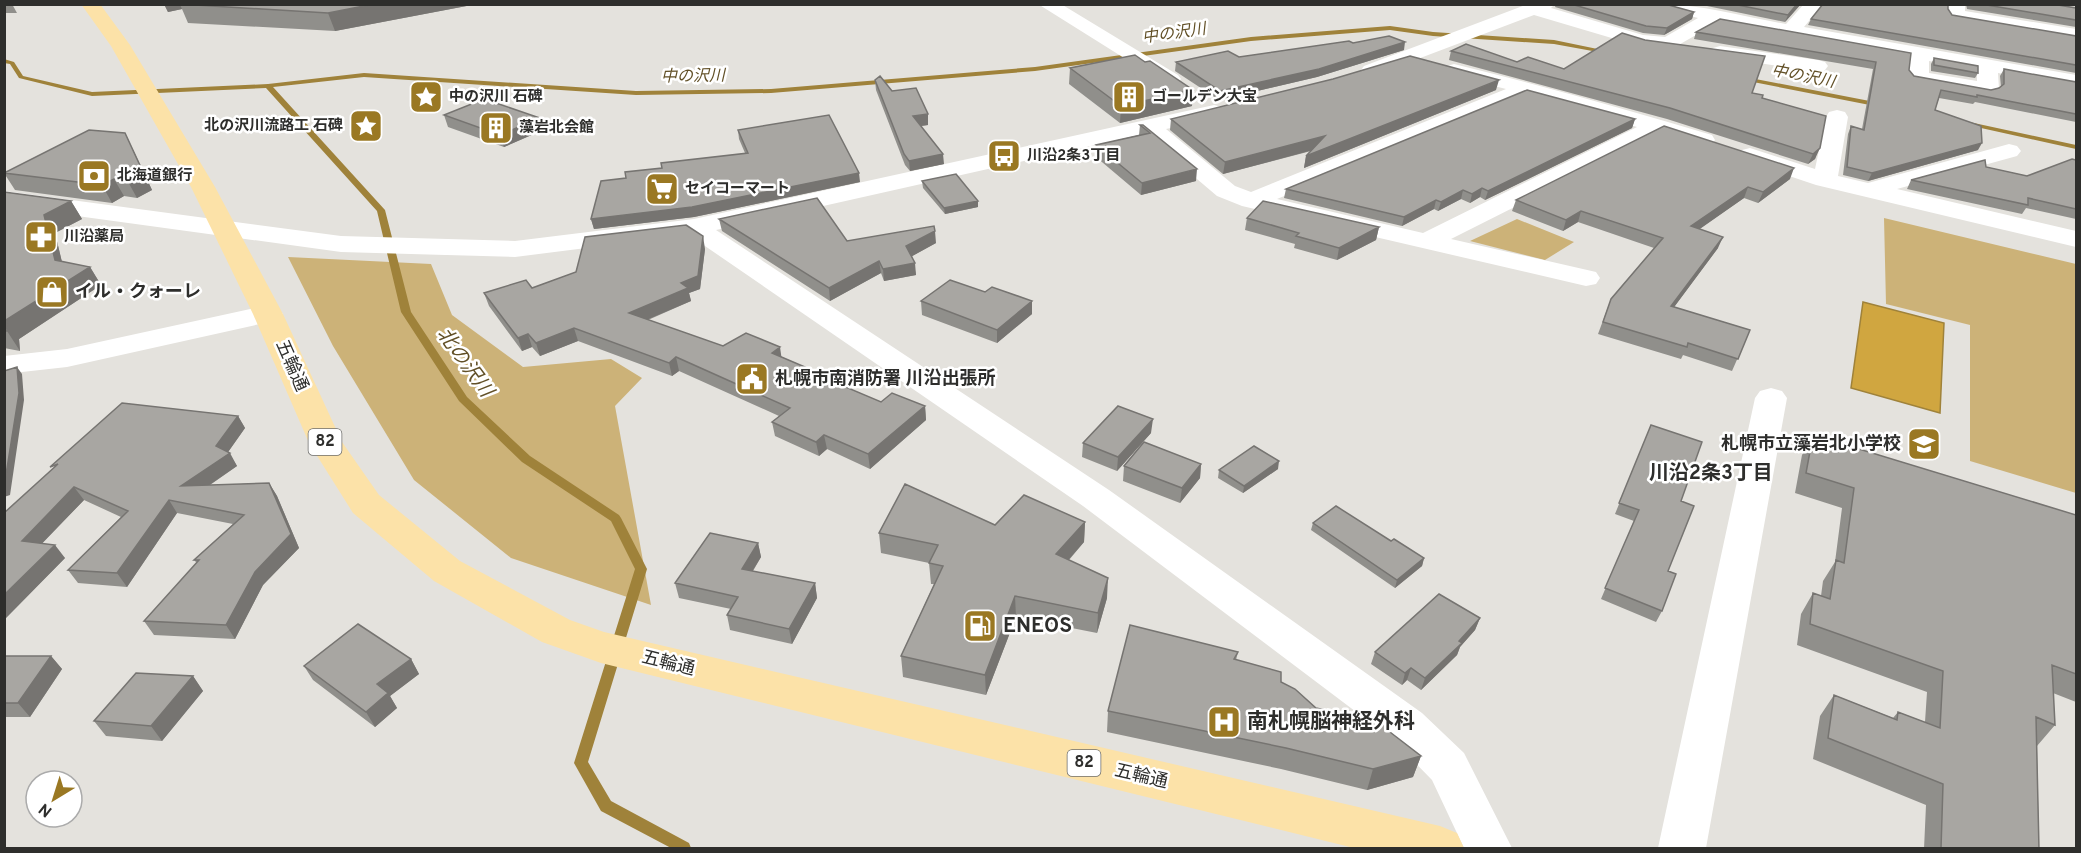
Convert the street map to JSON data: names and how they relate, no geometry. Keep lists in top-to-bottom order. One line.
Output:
{"streets":{"main road":["五輪通","82"]},"districts":["川沿2条3丁目"],"water":["中の沢川","北の沢川"],"places":{"place":["中の沢川 石碑","北の沢川流路工 石碑"],"building":["ゴールデン大宝","藻岩北会館"],"bus stop":["川沿2条3丁目"],"bank":["北海道銀行"],"supermarket":["セイコーマート"],"pharmacy":["川沿薬局"],"shop":["イル・クォーレ"],"public building":["札幌市南消防署 川沿出張所"],"school or university":["札幌市立藻岩北小学校"],"fuel station":["ENEOS"],"hospital":["南札幌脳神経外科"]},"north":"bottom left"}
